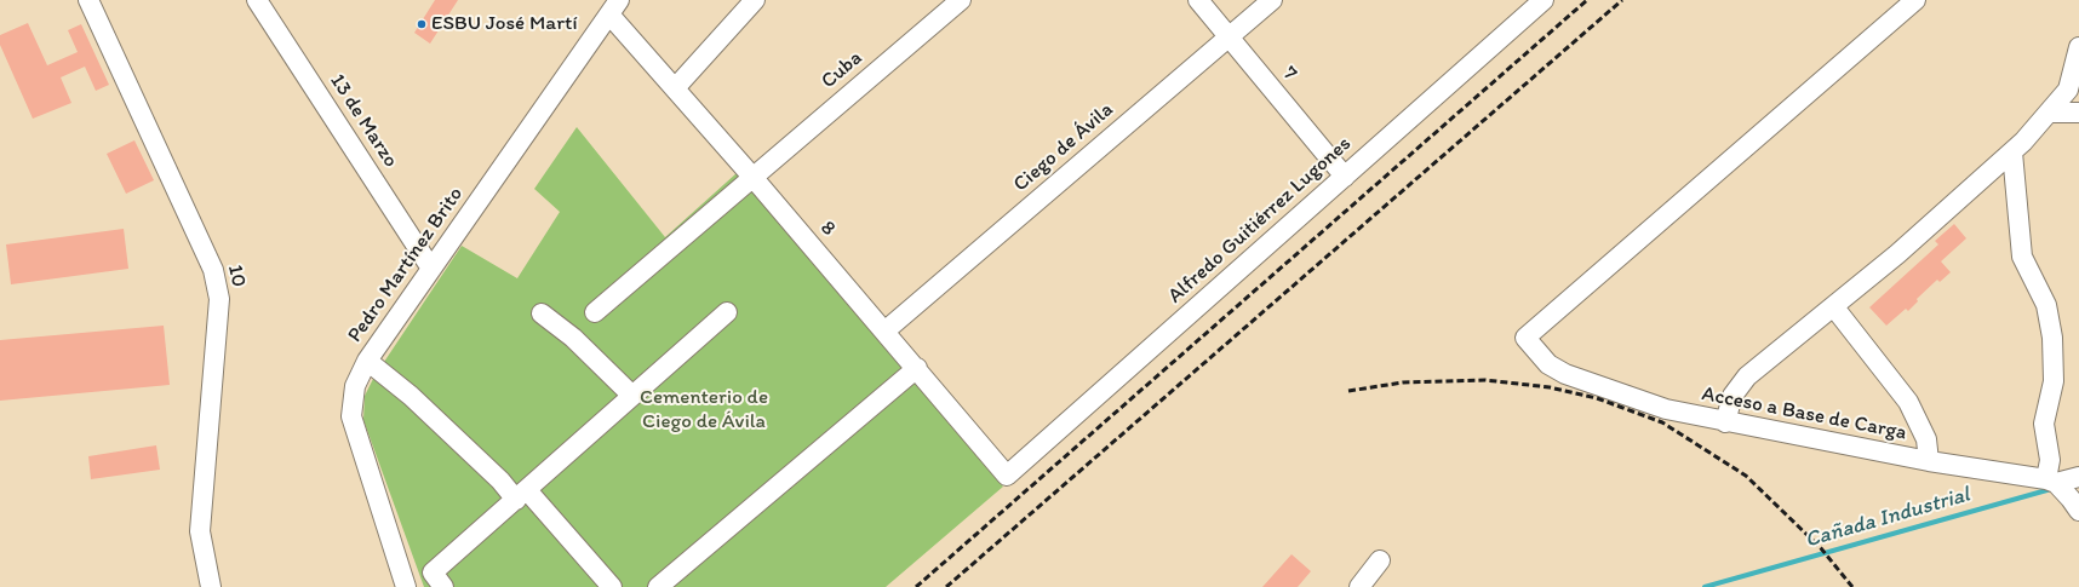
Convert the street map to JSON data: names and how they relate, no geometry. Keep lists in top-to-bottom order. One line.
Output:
{"streets":{"street":["Cuba","7","13 de Marzo","Ciego de Ávila","Alfredo Guitiérrez Lugones","8","Pedro Martínez Brito","10","Acceso a Base de Carga"]},"crossings":[["Cuba","8"],["7","Ciego de Ávila"],["7","Alfredo Guitiérrez Lugones"],["13 de Marzo","Pedro Martínez Brito"],["Ciego de Ávila","8"],["Alfredo Guitiérrez Lugones","8"],["8","Pedro Martínez Brito"]],"water":["Cañada Industrial"],"parks":["Cementerio de Ciego de Ávila"],"places":["ESBU José Martí"]}
